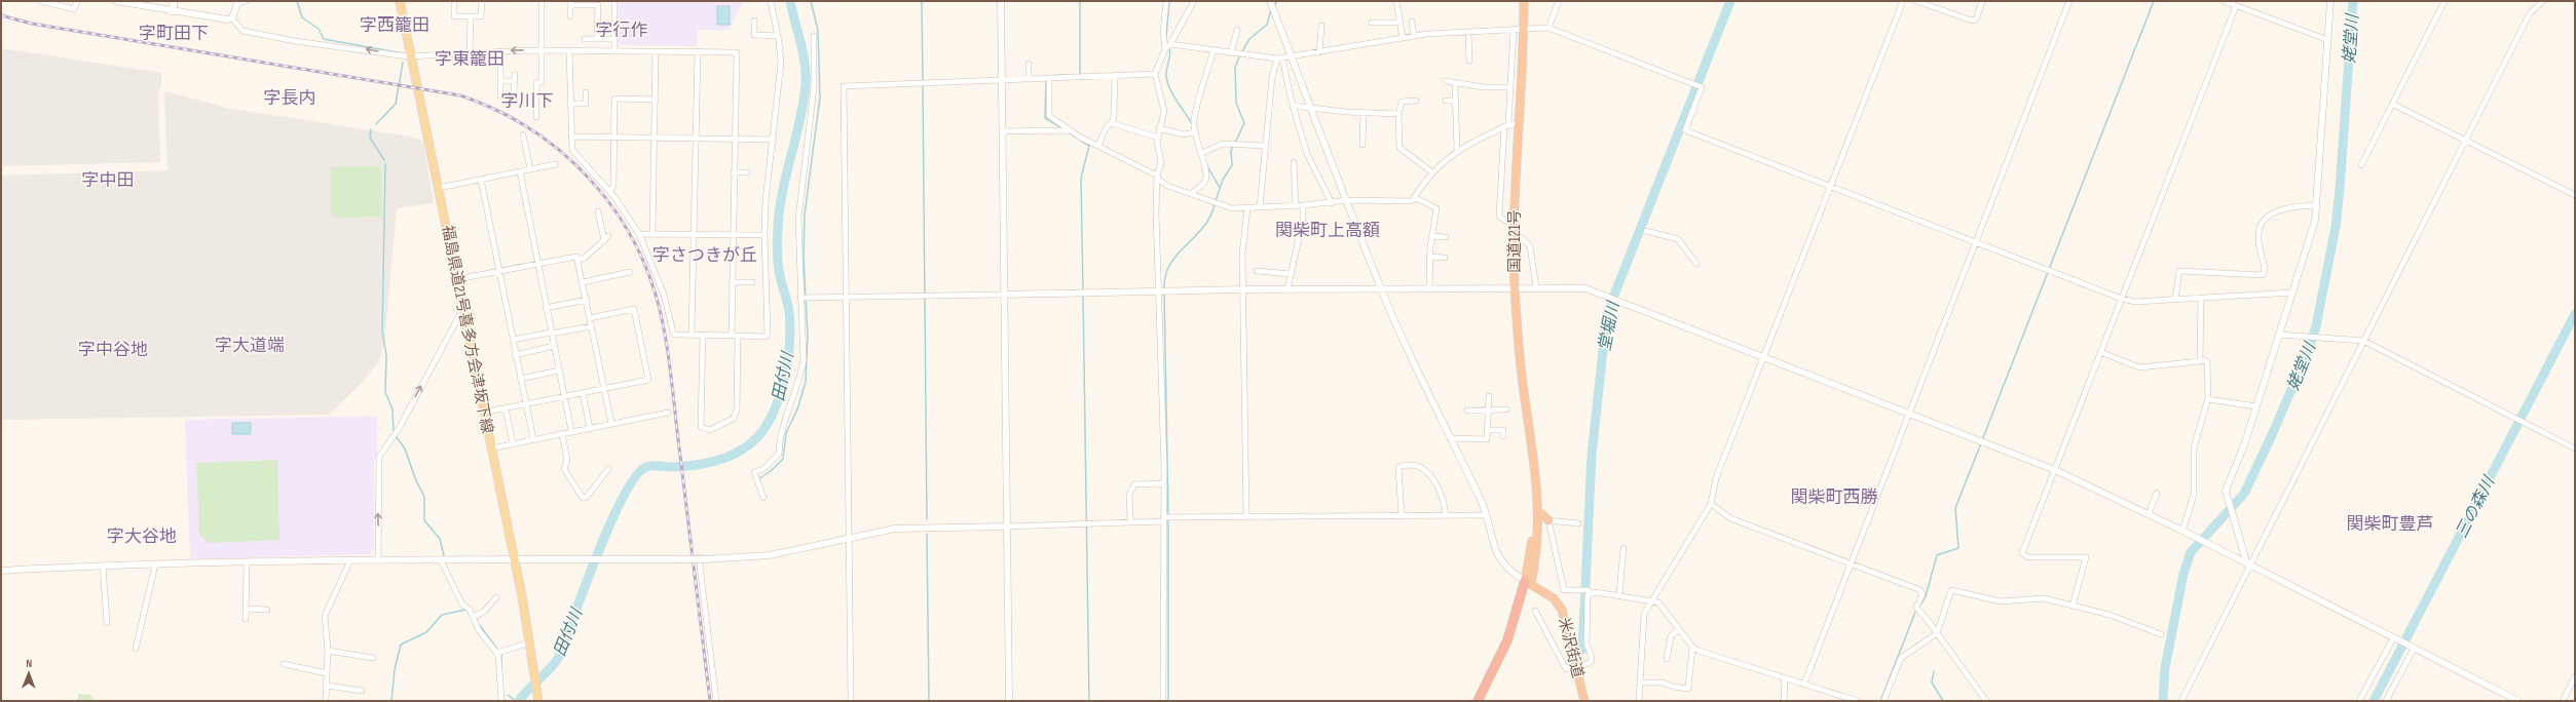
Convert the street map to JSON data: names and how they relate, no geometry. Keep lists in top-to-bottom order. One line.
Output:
{"streets":{"highway":["国道121号","米沢街道"],"main road":["福島県道21号喜多方会津坂下線"]},"crossings":[["国道121号","米沢街道"]],"districts":["字西籠田","字行作","字町田下","字東籠田","字長内","字川下","字中田","関柴町上高額","字さつきが丘","字大道端","字中谷地","関柴町西勝","関柴町豊芦","字大谷地"],"water":["姥堂川","堂堀川","田付川","三の森川"],"north":"top"}
